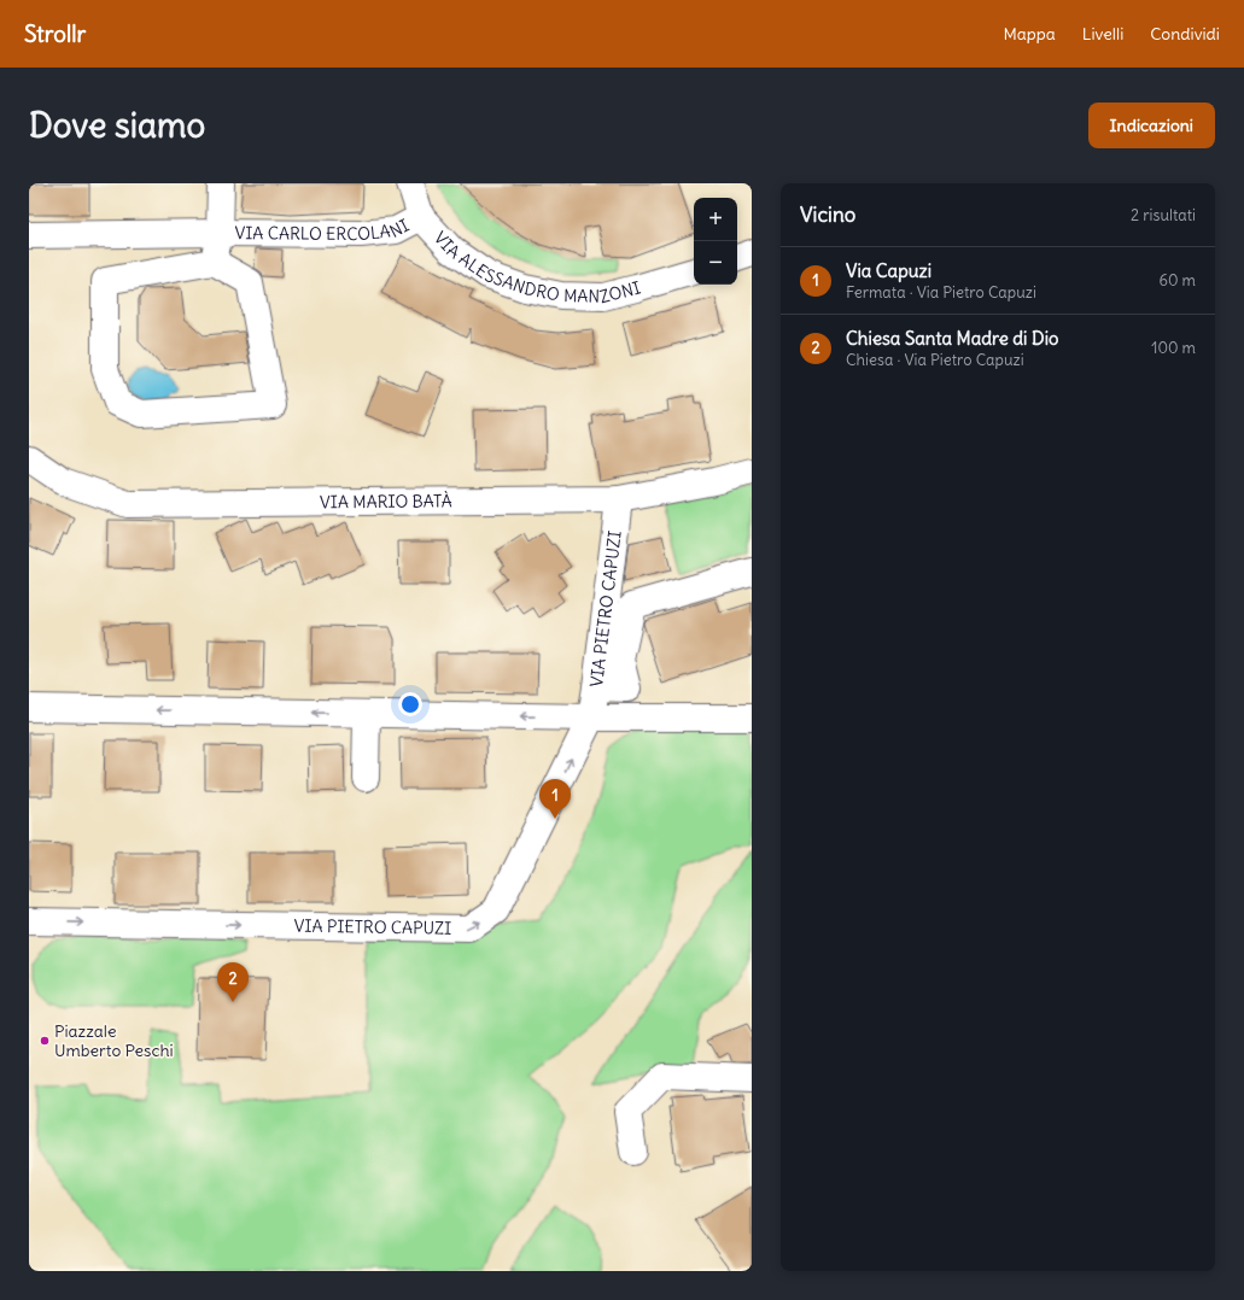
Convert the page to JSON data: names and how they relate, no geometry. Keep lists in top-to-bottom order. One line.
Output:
{"streets":{"street":["VIA CARLO ERCOLANI","VIA ALESSANDRO MANZONI","VIA MARIO BATÀ","VIA PIETRO CAPUZI"]},"crossings":[["VIA CARLO ERCOLANI","VIA ALESSANDRO MANZONI"],["VIA MARIO BATÀ","VIA PIETRO CAPUZI"]],"places":["Piazzale Umberto Peschi"],"page":{"header":"Strollr","nav":["Mappa","Livelli","Condividi"],"buttons":"Indicazioni","title":"Dove siamo","heading":["Vicino","2 risultati"],"map_buttons":["+","−"],"list":[{"mark":"1","name":"Via Capuzi","note":"Fermata · Via Pietro Capuzi","value":"60 m"},{"mark":"2","name":"Chiesa Santa Madre di Dio","note":"Chiesa · Via Pietro Capuzi","value":"100 m"}],"pins":["1","2"]}}
